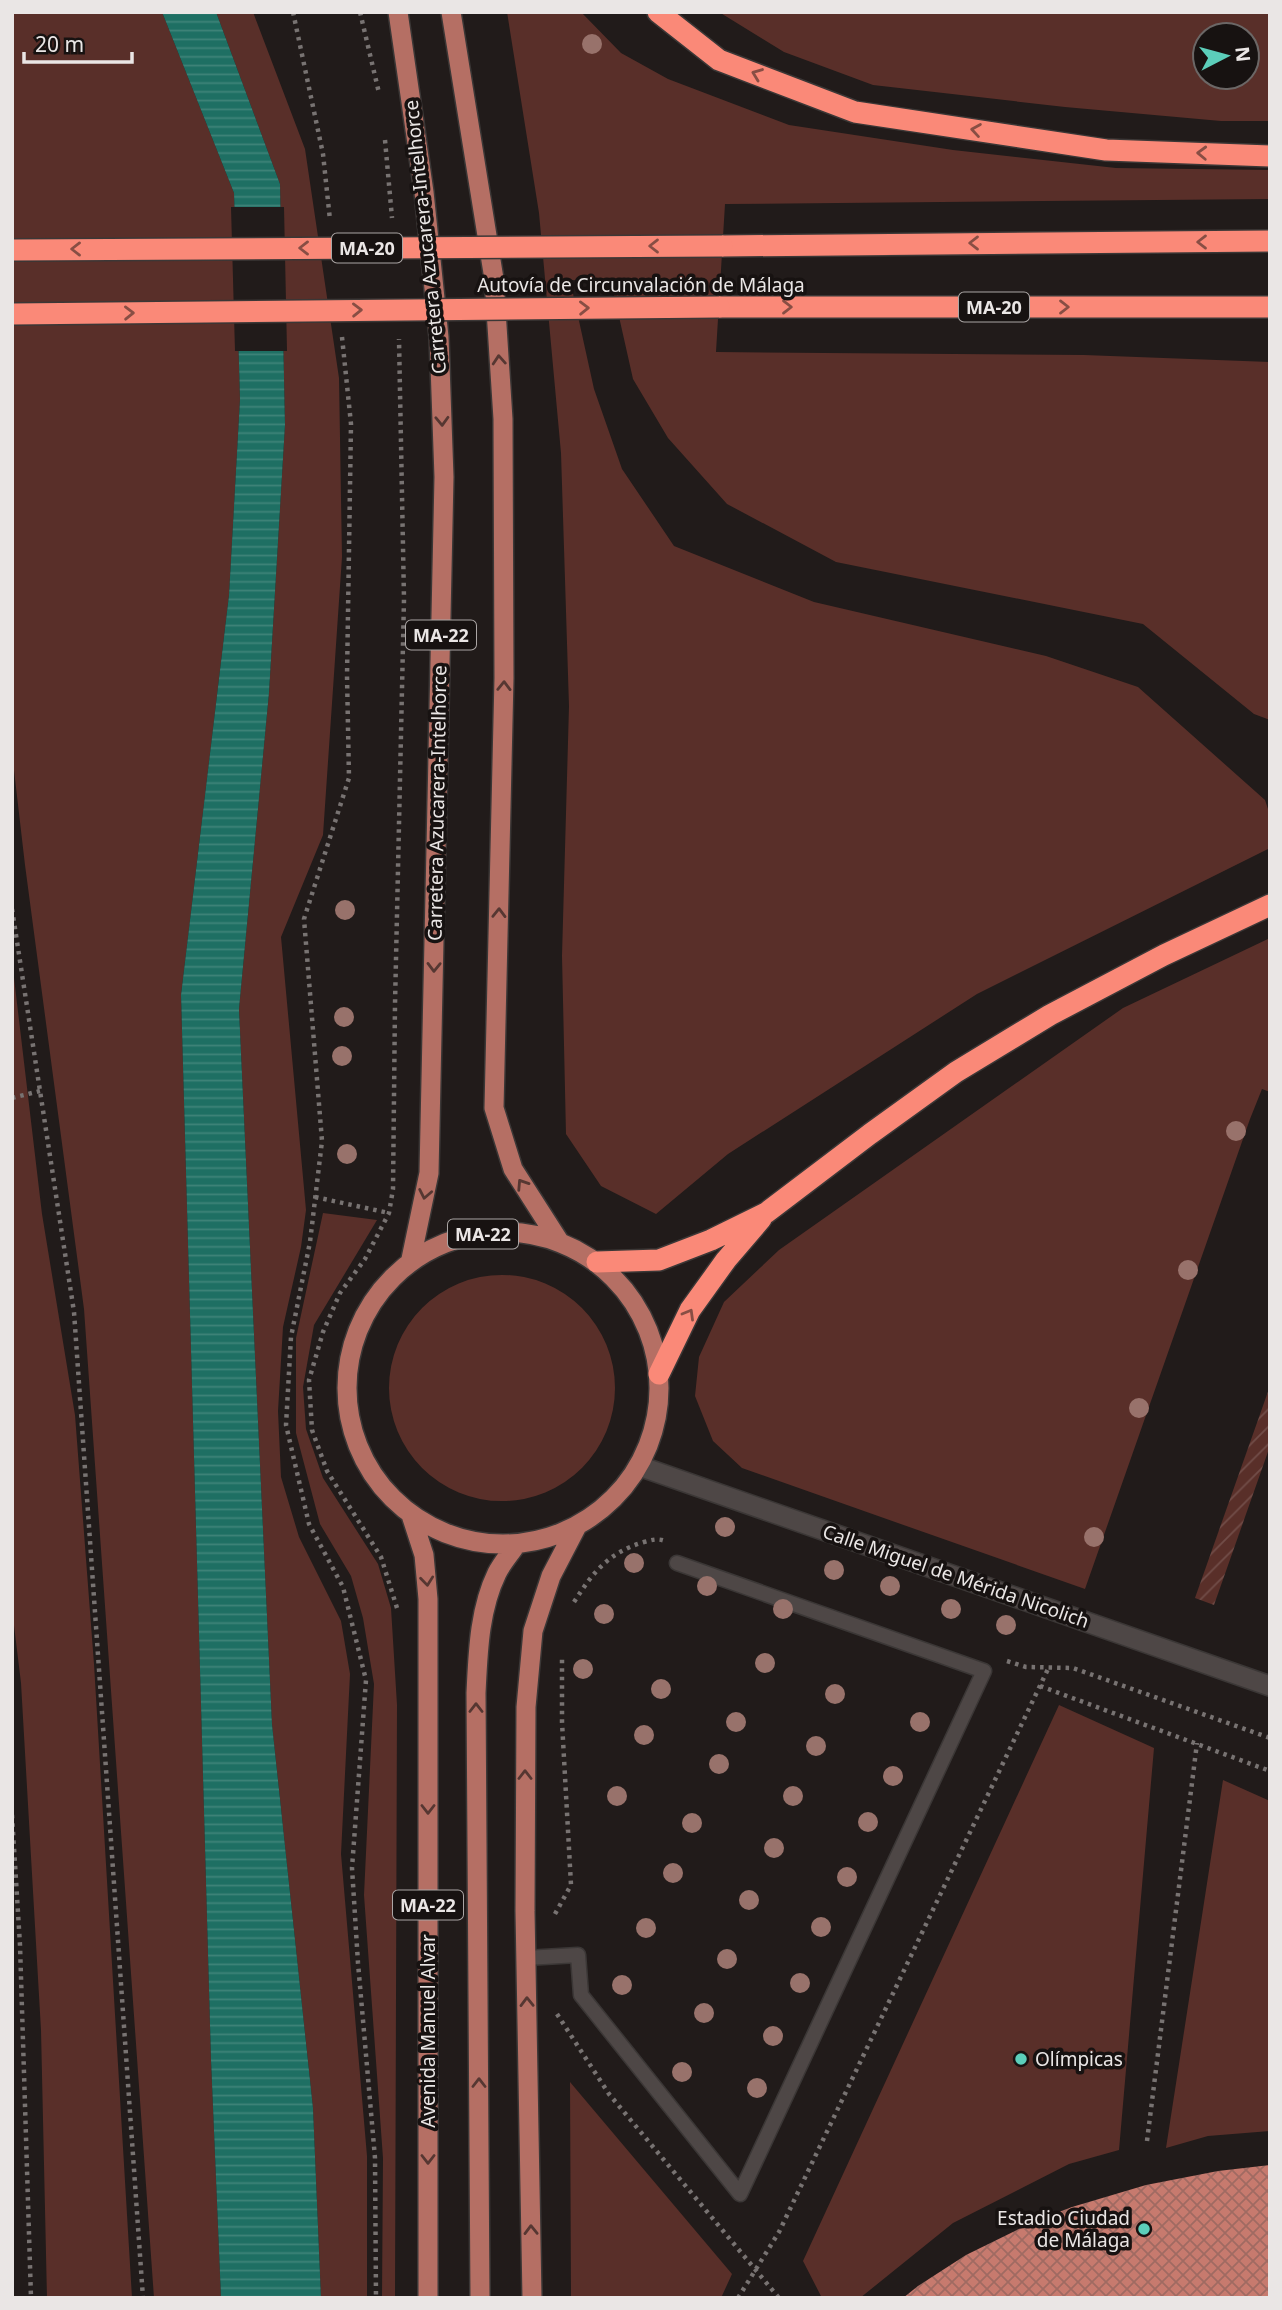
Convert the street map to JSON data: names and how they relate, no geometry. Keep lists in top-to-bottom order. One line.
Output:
{"streets":{"highway":["MA-20","Autovía de Circunvalación de Málaga"],"main road":["Carretera Azucarera-Intelhorce","MA-22","Avenida Manuel Alvar"],"street":["Calle Miguel de Mérida Nicolich"]},"crossings":[["Carretera Azucarera-Intelhorce","MA-22"],["MA-22","Calle Miguel de Mérida Nicolich"],["MA-22","Avenida Manuel Alvar"]],"places":["Olímpicas","Estadio Ciudad de Málaga"],"scale_bar":"20 m","north":"right"}
